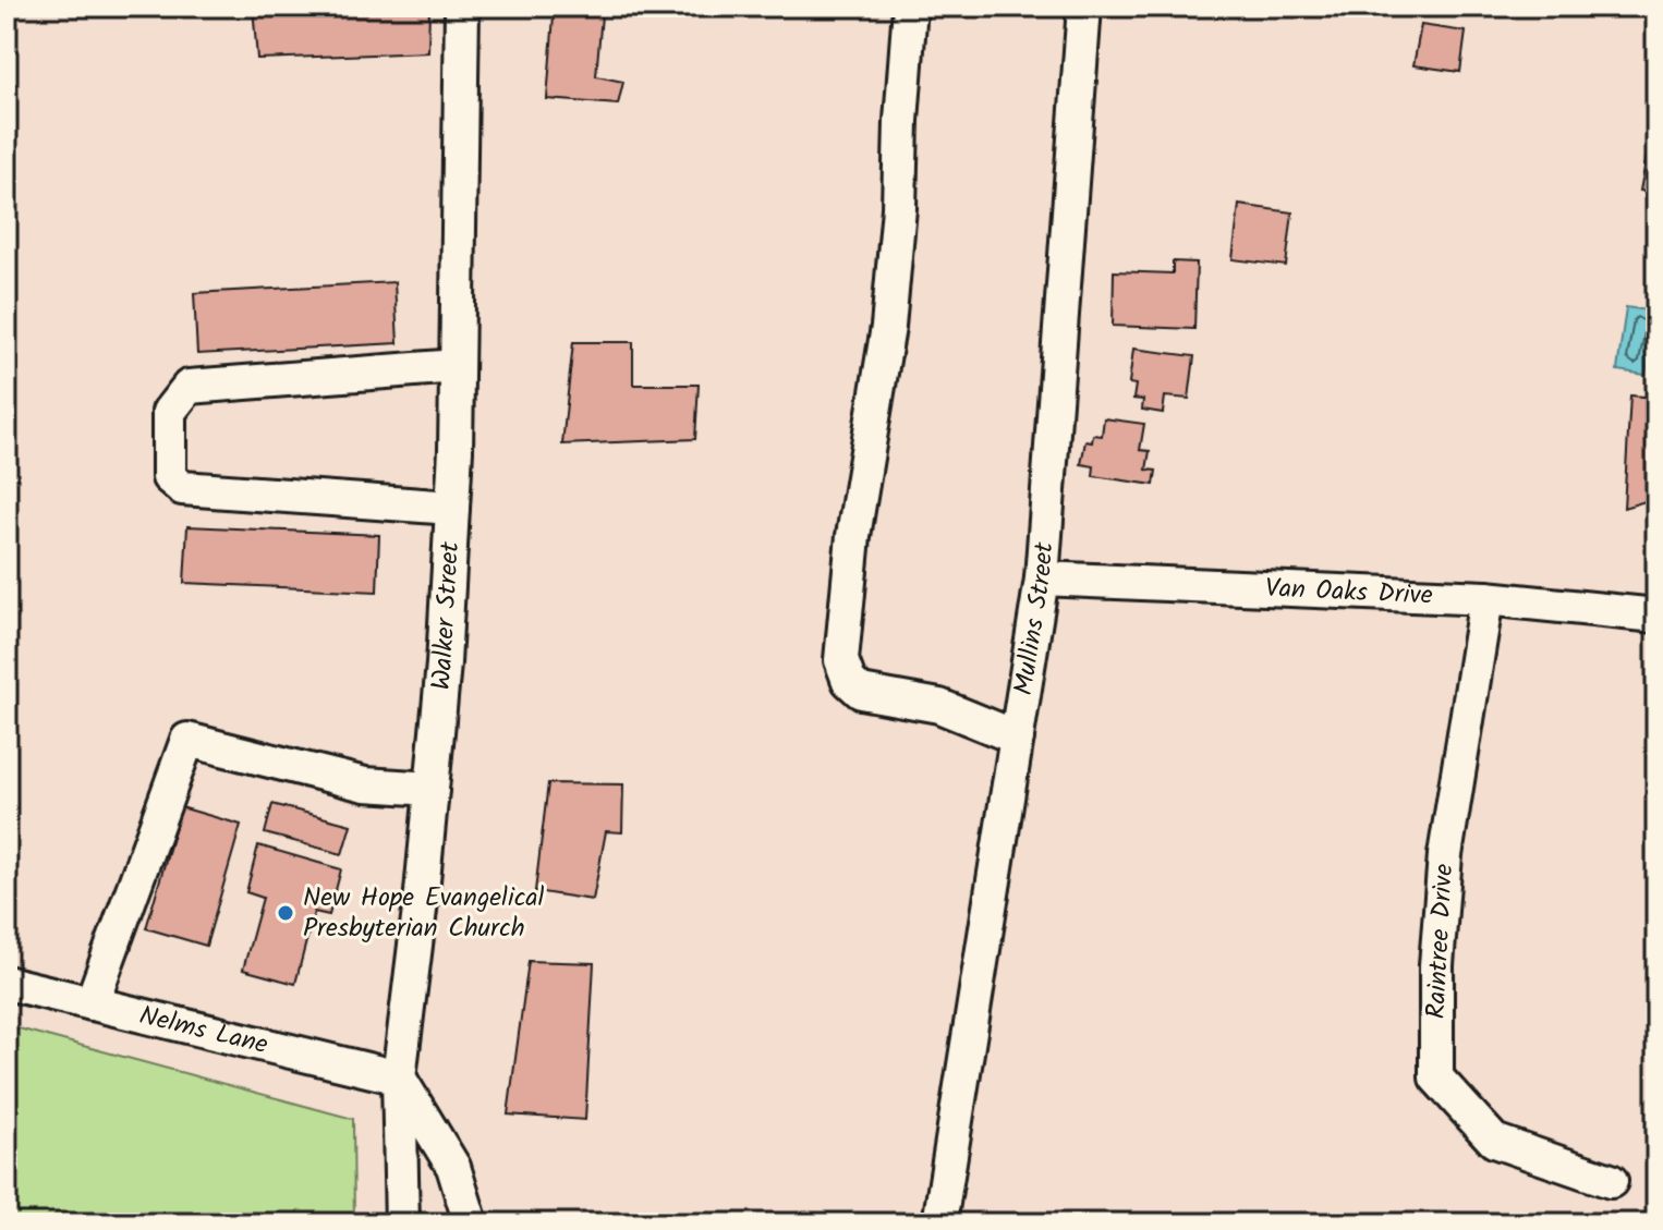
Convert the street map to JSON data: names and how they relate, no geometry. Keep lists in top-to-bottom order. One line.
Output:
{"streets":{"street":["Van Oaks Drive","Walker Street","Mullins Street","Raintree Drive","Nelms Lane"]},"crossings":[["Van Oaks Drive","Mullins Street"],["Van Oaks Drive","Raintree Drive"],["Walker Street","Nelms Lane"]],"places":["New Hope Evangelical Presbyterian Church"]}
